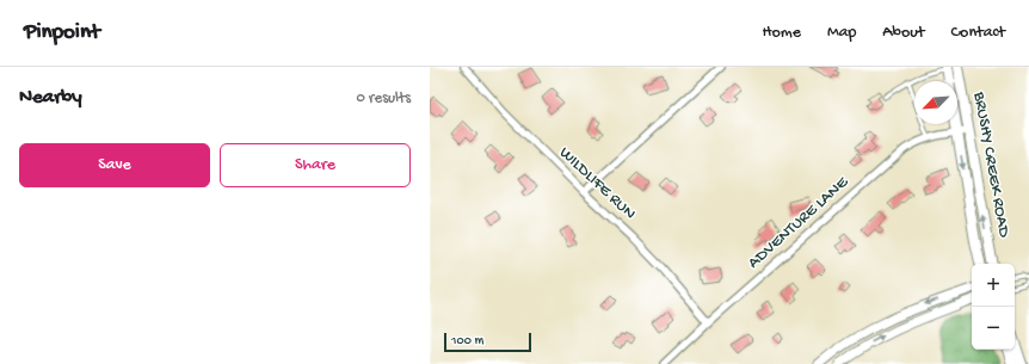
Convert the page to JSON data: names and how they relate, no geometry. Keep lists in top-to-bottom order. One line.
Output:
{"streets":{"main road":["BRUSHY CREEK ROAD"],"street":["WILDLIFE RUN","ADVENTURE LANE"]},"crossings":[["BRUSHY CREEK ROAD","ADVENTURE LANE"],["WILDLIFE RUN","ADVENTURE LANE"]],"scale_bar":"100 m","north":"bottom left","page":{"header":"Pinpoint","nav":["Home","Map","About","Contact"],"heading":["Nearby","0 results"],"buttons":["Save","Share"],"map_buttons":["+","−"],"scale":"100 m"}}
